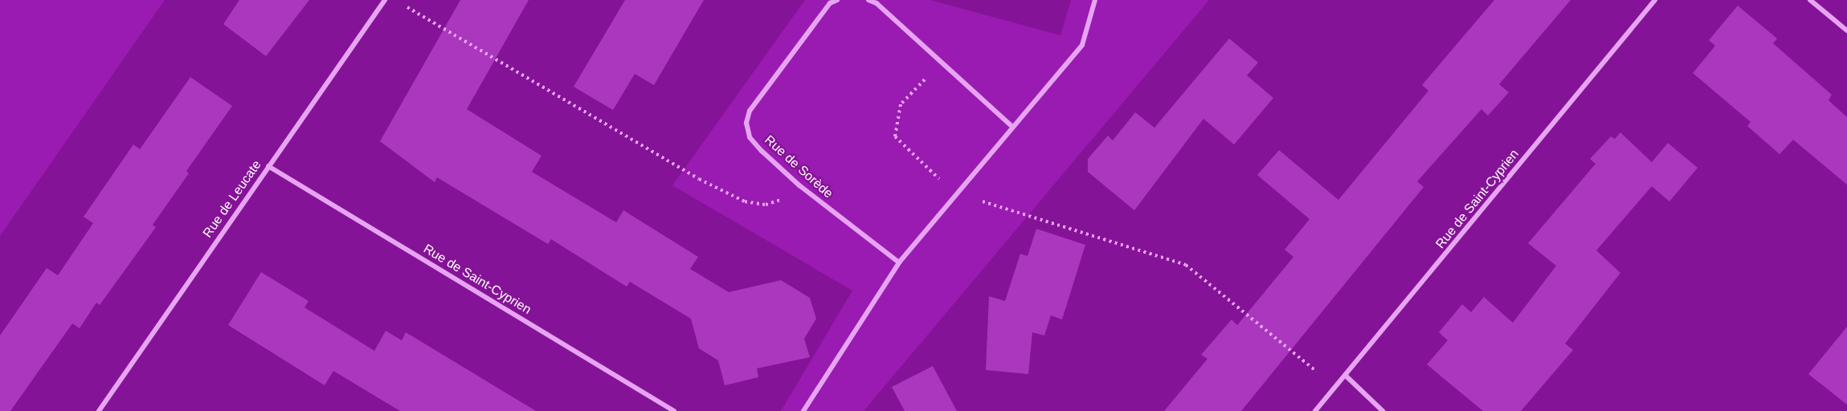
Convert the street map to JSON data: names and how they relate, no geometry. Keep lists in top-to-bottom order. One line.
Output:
{"streets":{"street":["Rue de Sorède","Rue de Leucate","Rue de Saint-Cyprien"]},"crossings":[["Rue de Leucate","Rue de Saint-Cyprien"]]}
